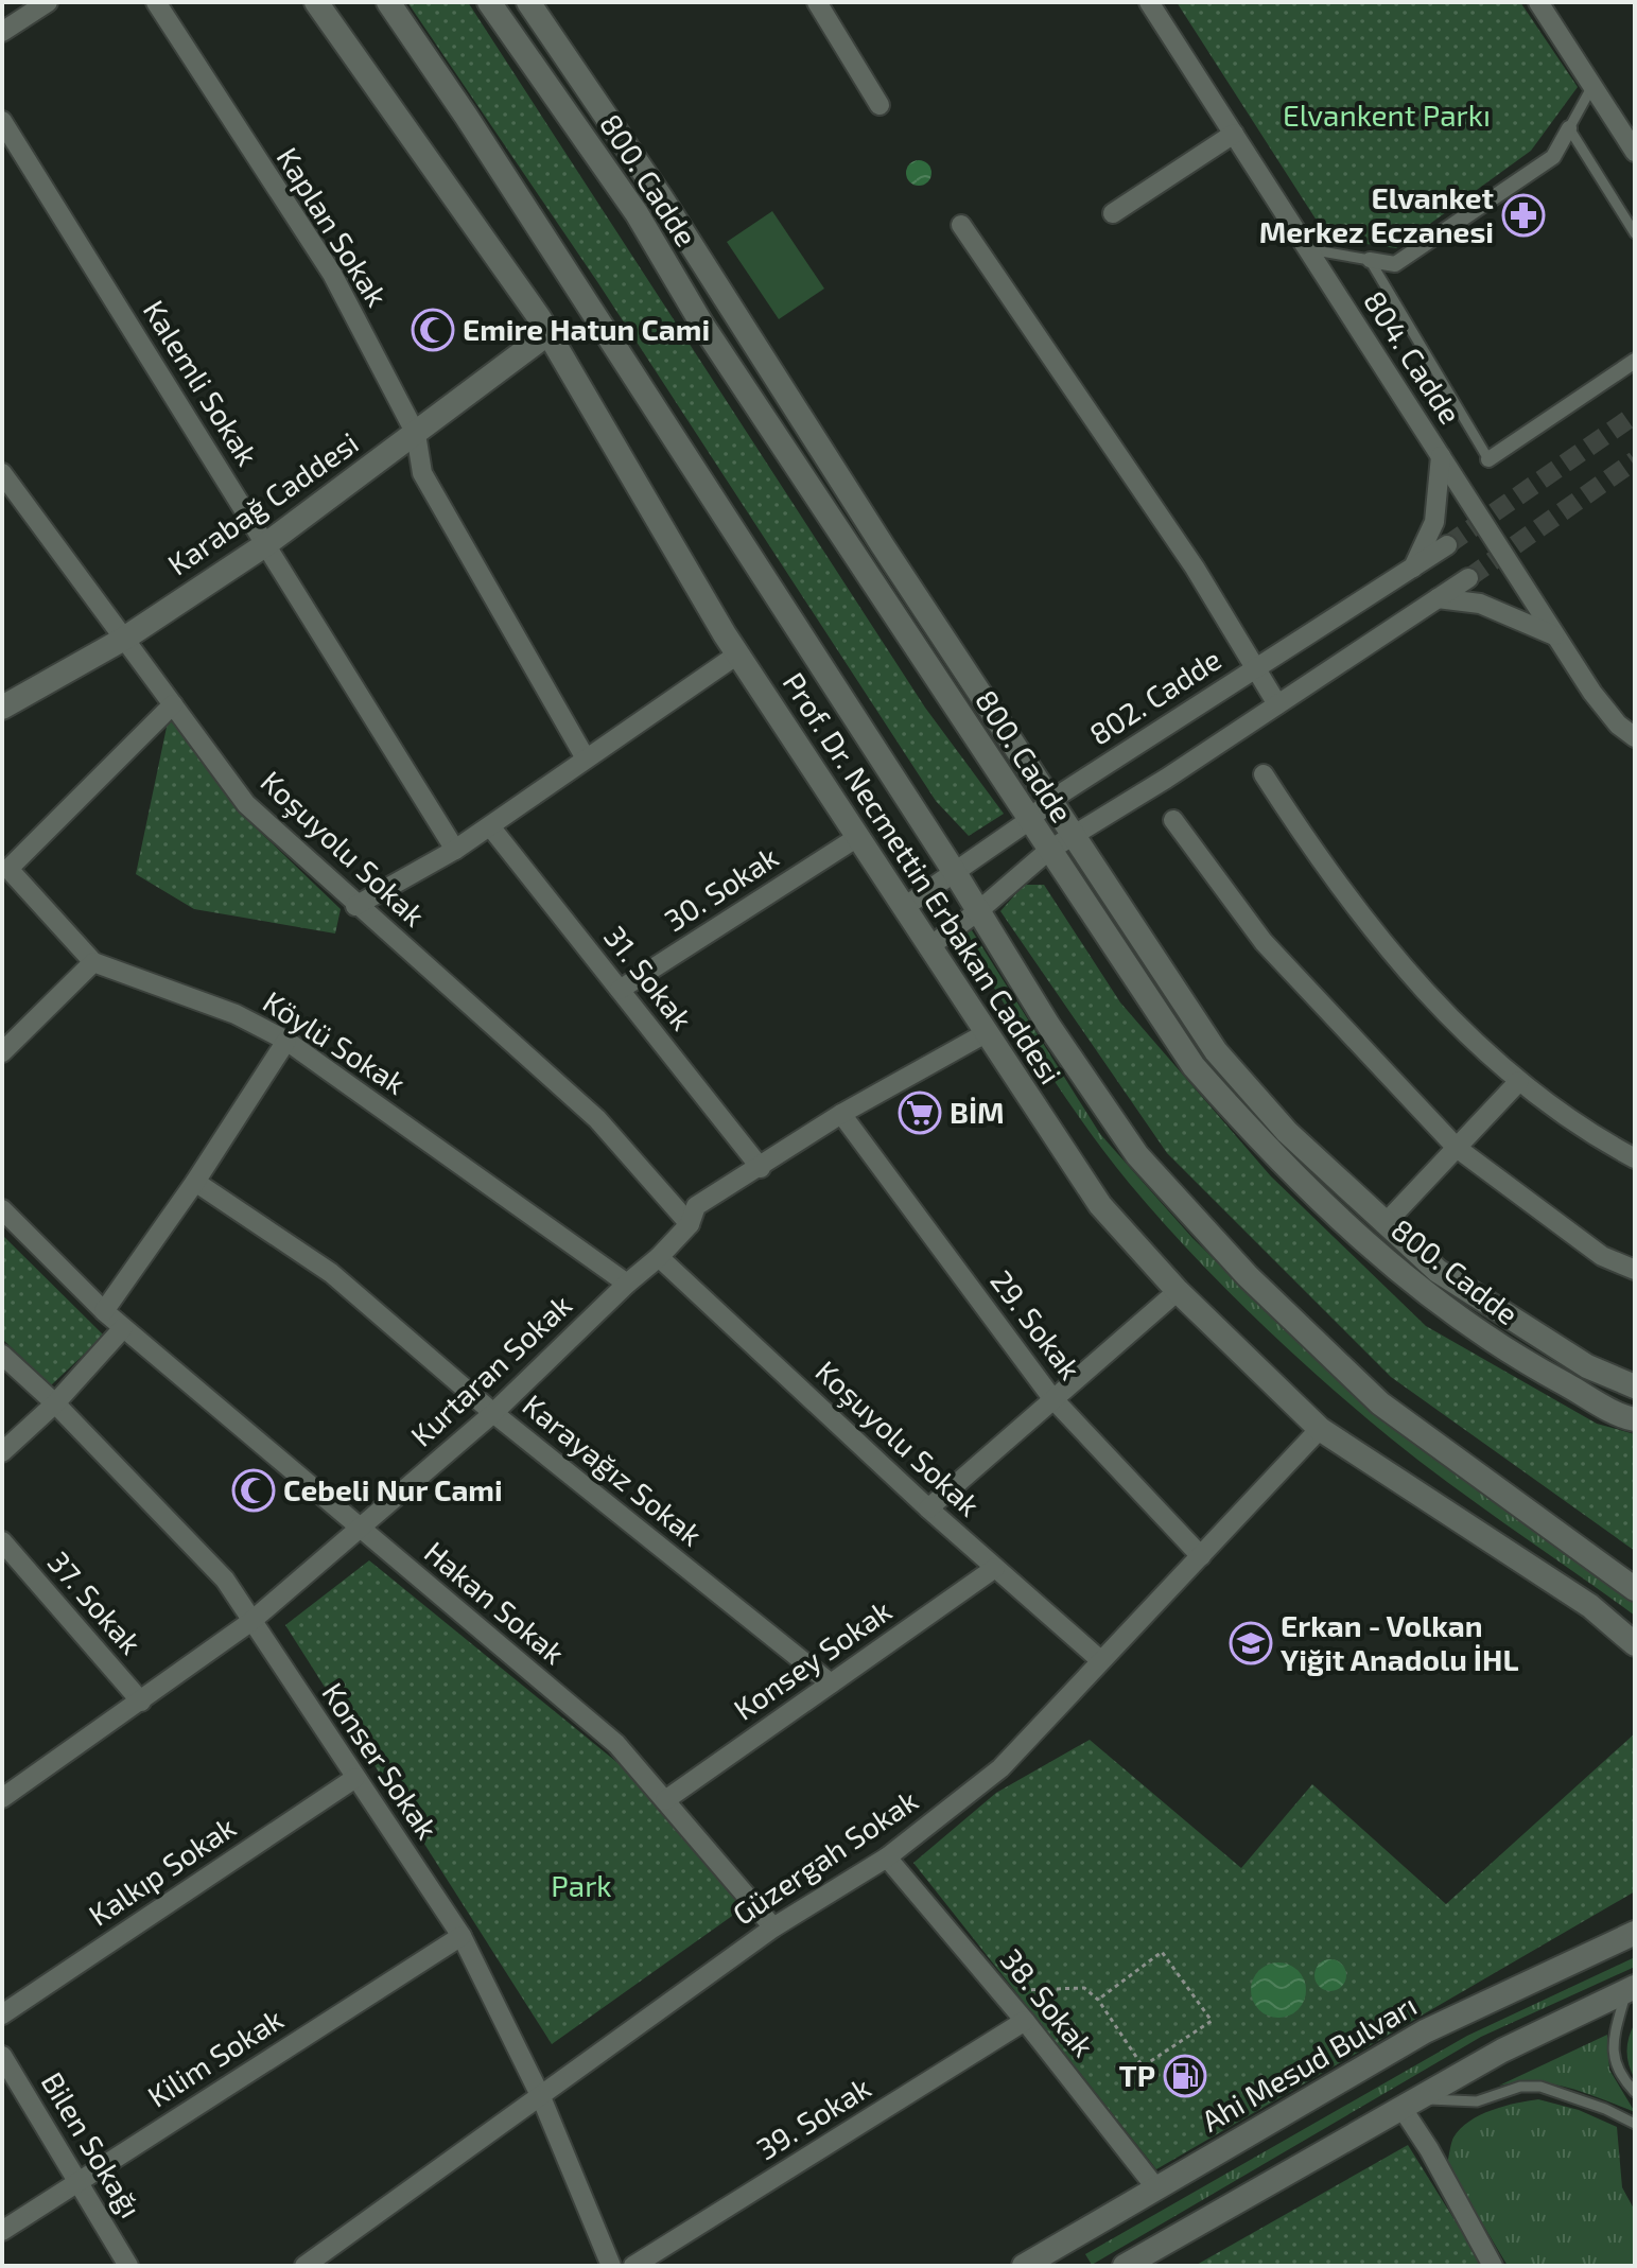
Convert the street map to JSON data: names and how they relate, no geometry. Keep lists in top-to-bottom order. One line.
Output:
{"streets":{"main road":["800. Cadde","Karabağ Caddesi","Prof. Dr. Necmettin Erbakan Caddesi","Ahi Mesud Bulvarı"],"street":["Kaplan Sokak","804. Cadde","Kalemli Sokak","802. Cadde","Koşuyolu Sokak","30. Sokak","31. Sokak","Köylü Sokak","29. Sokak","Kurtaran Sokak","Karayağız Sokak","37. Sokak","Hakan Sokak","Konsey Sokak","Konser Sokak","Güzergah Sokak","Kalkıp Sokak","38. Sokak","Kilim Sokak","39. Sokak","Bilen Sokağı"]},"crossings":[["800. Cadde","802. Cadde"],["Kaplan Sokak","Karabağ Caddesi"],["Kalemli Sokak","Karabağ Caddesi"],["Karabağ Caddesi","Koşuyolu Sokak"],["Karabağ Caddesi","Prof. Dr. Necmettin Erbakan Caddesi"],["802. Cadde","Prof. Dr. Necmettin Erbakan Caddesi"],["Koşuyolu Sokak","Kurtaran Sokak"],["Koşuyolu Sokak","Konsey Sokak"],["Koşuyolu Sokak","Güzergah Sokak"],["Prof. Dr. Necmettin Erbakan Caddesi","30. Sokak"],["Prof. Dr. Necmettin Erbakan Caddesi","Kurtaran Sokak"],["Prof. Dr. Necmettin Erbakan Caddesi","Güzergah Sokak"],["30. Sokak","31. Sokak"],["31. Sokak","Kurtaran Sokak"],["Köylü Sokak","Kurtaran Sokak"],["29. Sokak","Kurtaran Sokak"],["29. Sokak","Güzergah Sokak"],["Kurtaran Sokak","Karayağız Sokak"],["Kurtaran Sokak","37. Sokak"],["Kurtaran Sokak","Hakan Sokak"],["Kurtaran Sokak","Konser Sokak"],["Karayağız Sokak","Konsey Sokak"],["Hakan Sokak","Konsey Sokak"],["Hakan Sokak","Güzergah Sokak"],["Konser Sokak","Güzergah Sokak"],["Konser Sokak","Kalkıp Sokak"],["Konser Sokak","Kilim Sokak"],["Güzergah Sokak","38. Sokak"],["38. Sokak","Ahi Mesud Bulvarı"],["38. Sokak","39. Sokak"],["Kilim Sokak","Bilen Sokağı"]],"parks":["Elvankent Parkı","Park"],"places":{"pharmacy":["Elvanket Merkez Eczanesi"],"mosque":["Emire Hatun Cami","Cebeli Nur Cami"],"supermarket":["BİM"],"school or university":["Erkan - Volkan Yiğit Anadolu İHL"],"fuel station":["TP"]}}
